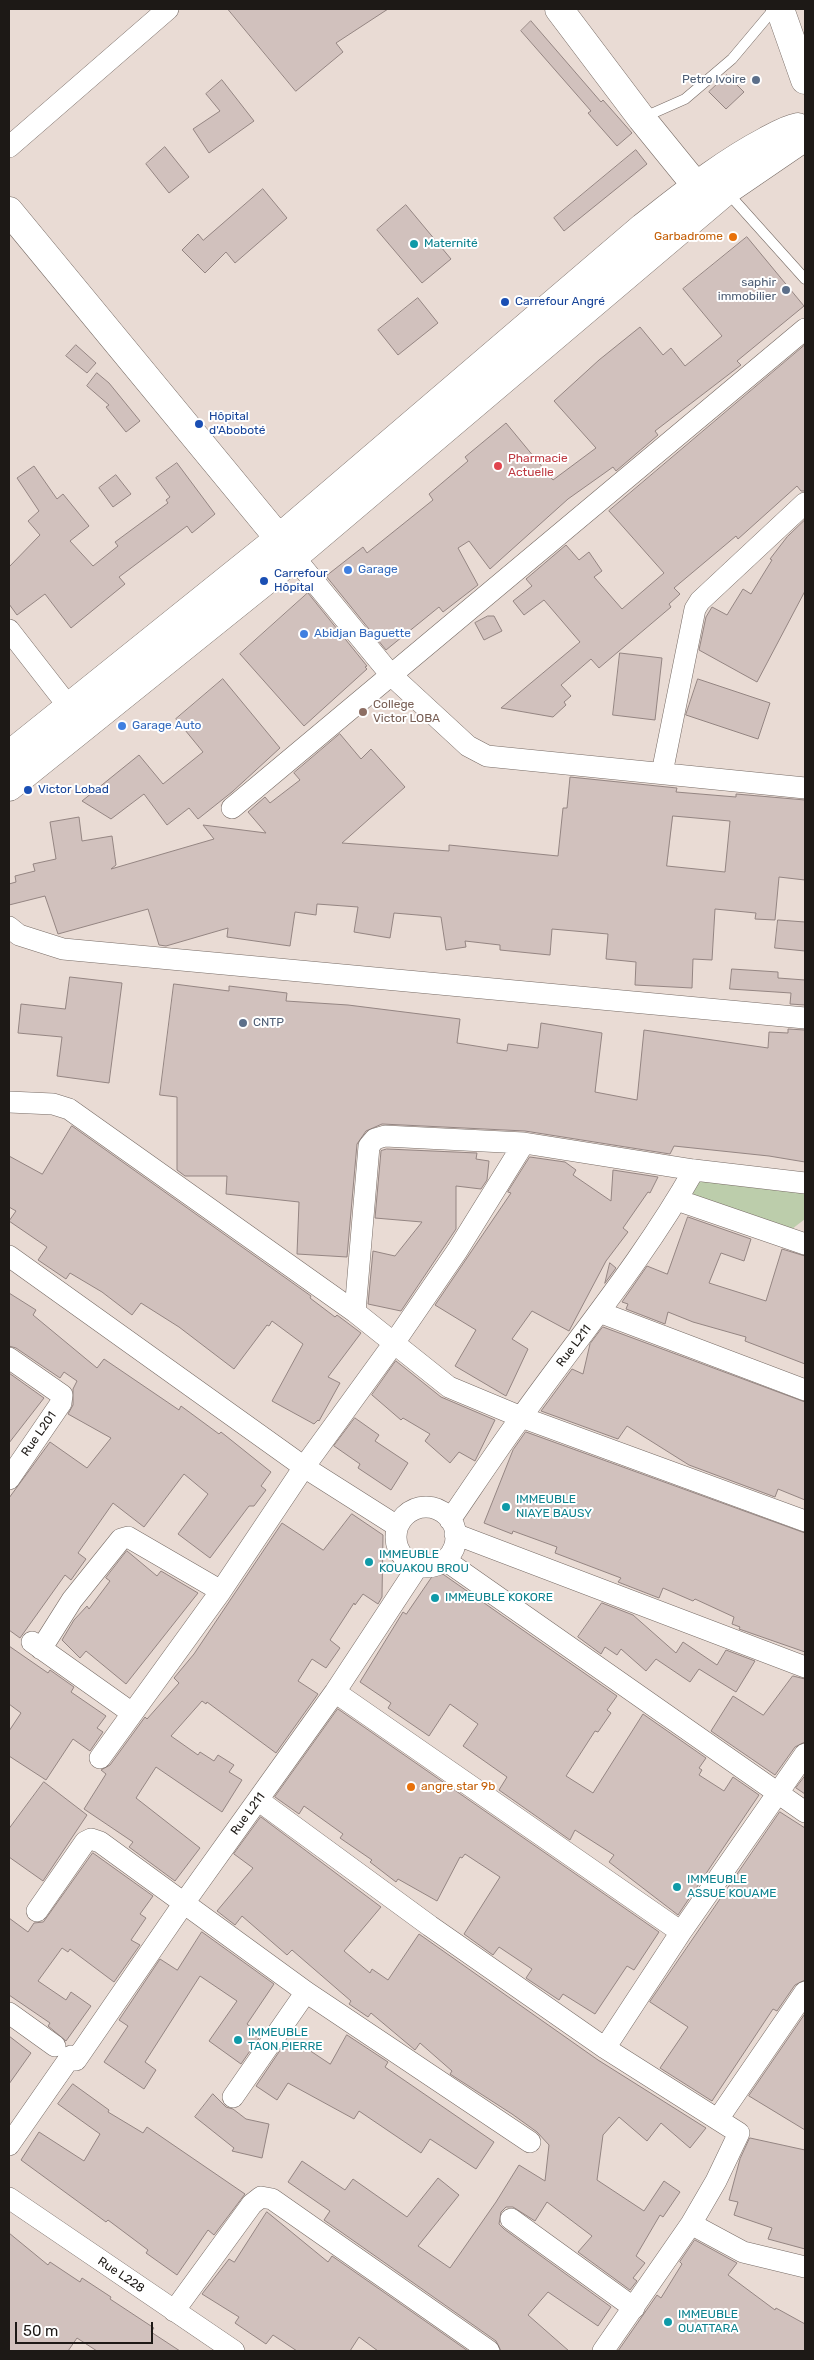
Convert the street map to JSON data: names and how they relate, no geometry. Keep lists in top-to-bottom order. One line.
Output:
{"streets":{"street":["Rue L211","Rue L201","Rue L228"]},"places":["Petro Ivoire","Garbadrome","Maternité","saphir immobilier","Carrefour Angré","Hôpital d'Aboboté","Pharmacie Actuelle","Garage","Carrefour Hôpital","Abidjan Baguette","College Victor LOBA","Garage Auto","Victor Lobad","CNTP","IMMEUBLE NIAYE BAUSY","IMMEUBLE KOUAKOU BROU","IMMEUBLE KOKORE","angre star 9b","IMMEUBLE ASSUE KOUAME","IMMEUBLE TAON PIERRE","IMMEUBLE OUATTARA"],"scale_bar":"50 m"}
